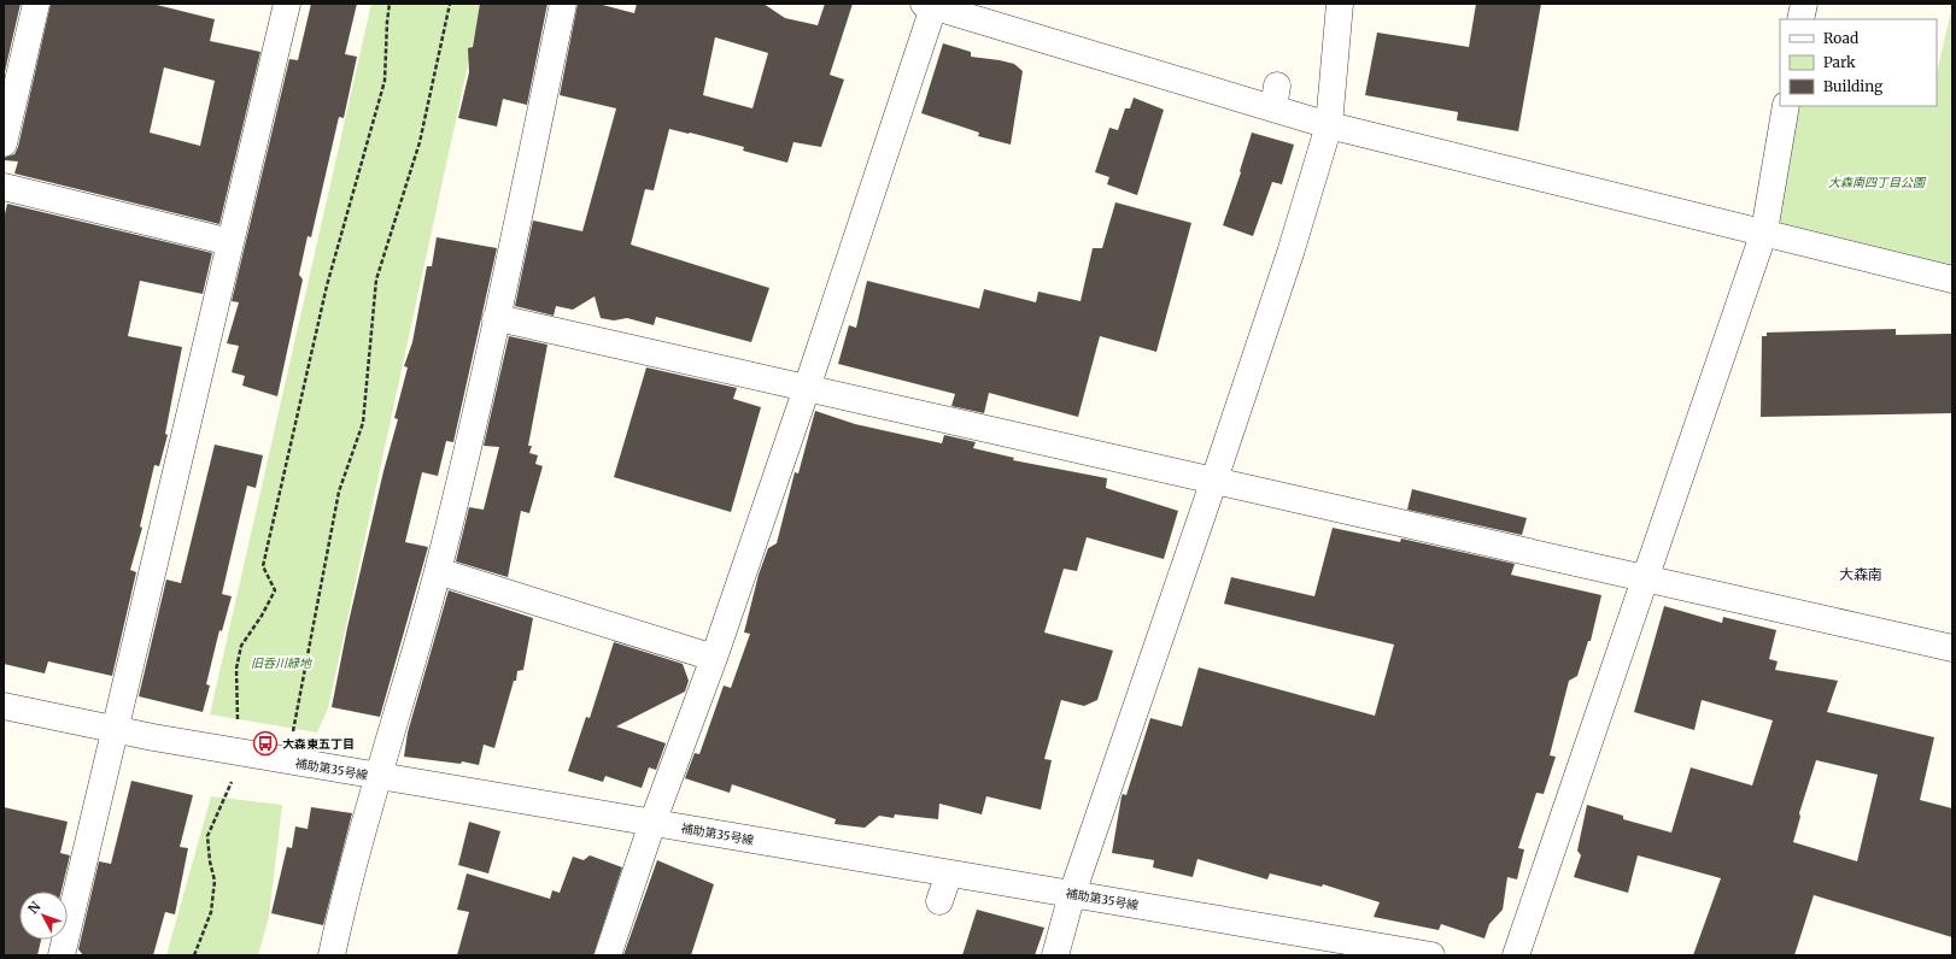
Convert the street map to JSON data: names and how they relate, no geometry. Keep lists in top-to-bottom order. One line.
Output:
{"streets":{"street":["補助第35号線"]},"districts":["大森南"],"parks":["大森南四丁目公園","旧呑川緑地"],"places":{"bus stop":["大森東五丁目"]},"legend":["Road","Park","Building"],"north":"top left"}
